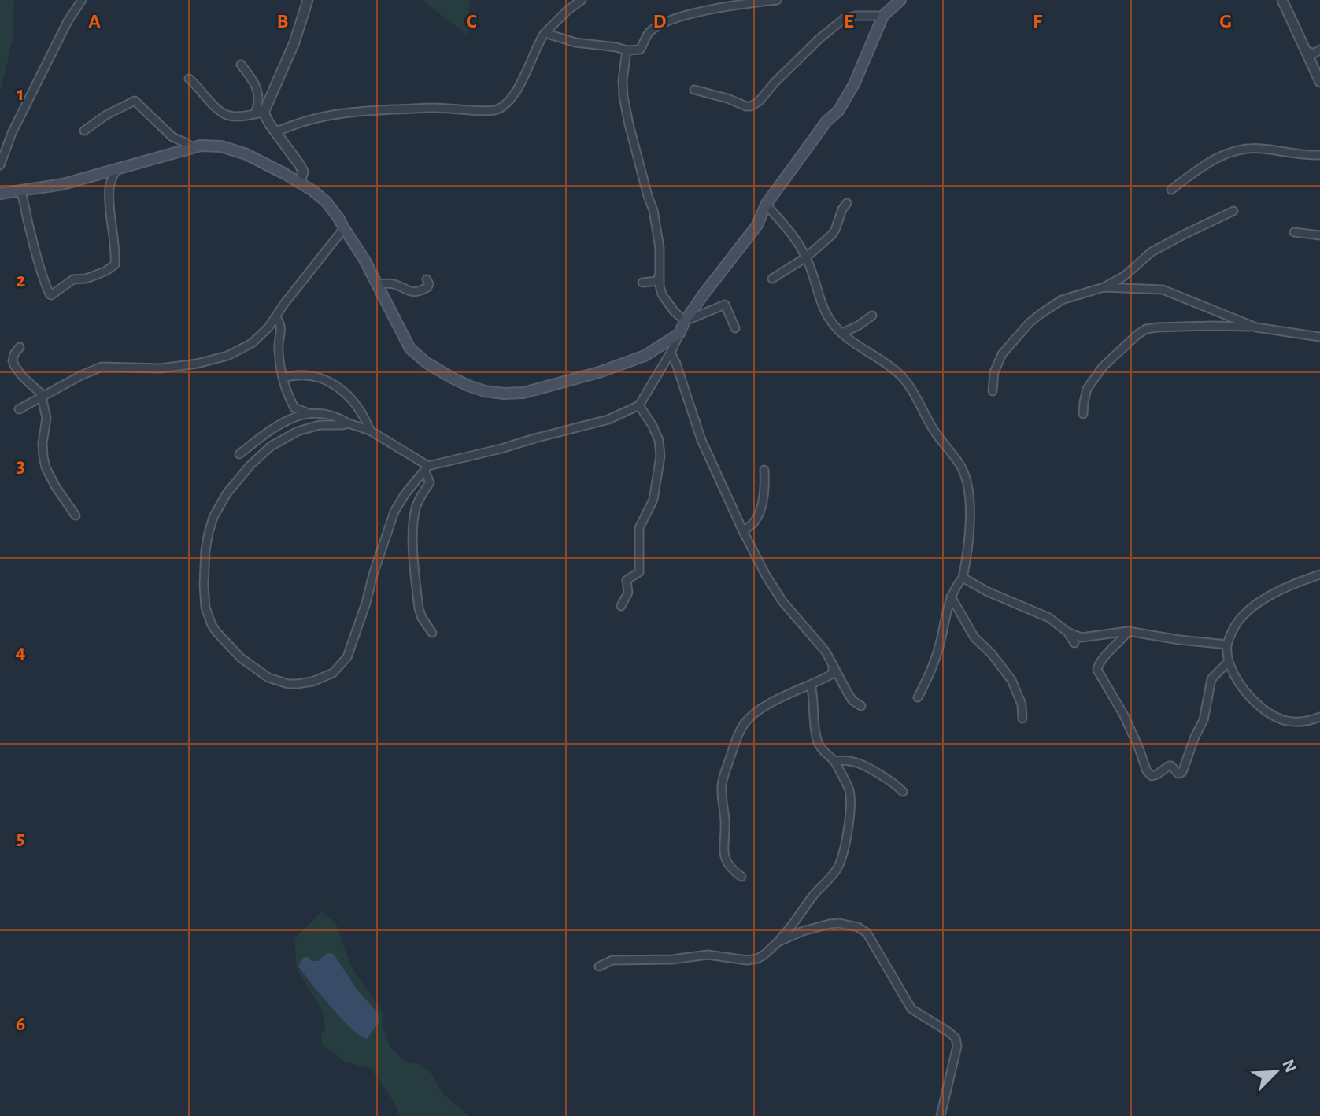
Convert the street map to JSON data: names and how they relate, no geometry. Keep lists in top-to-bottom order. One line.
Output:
{"north":"top right","grid":{"columns":["A","B","C","D","E","F","G"],"rows":["1","2","3","4","5","6"]}}
